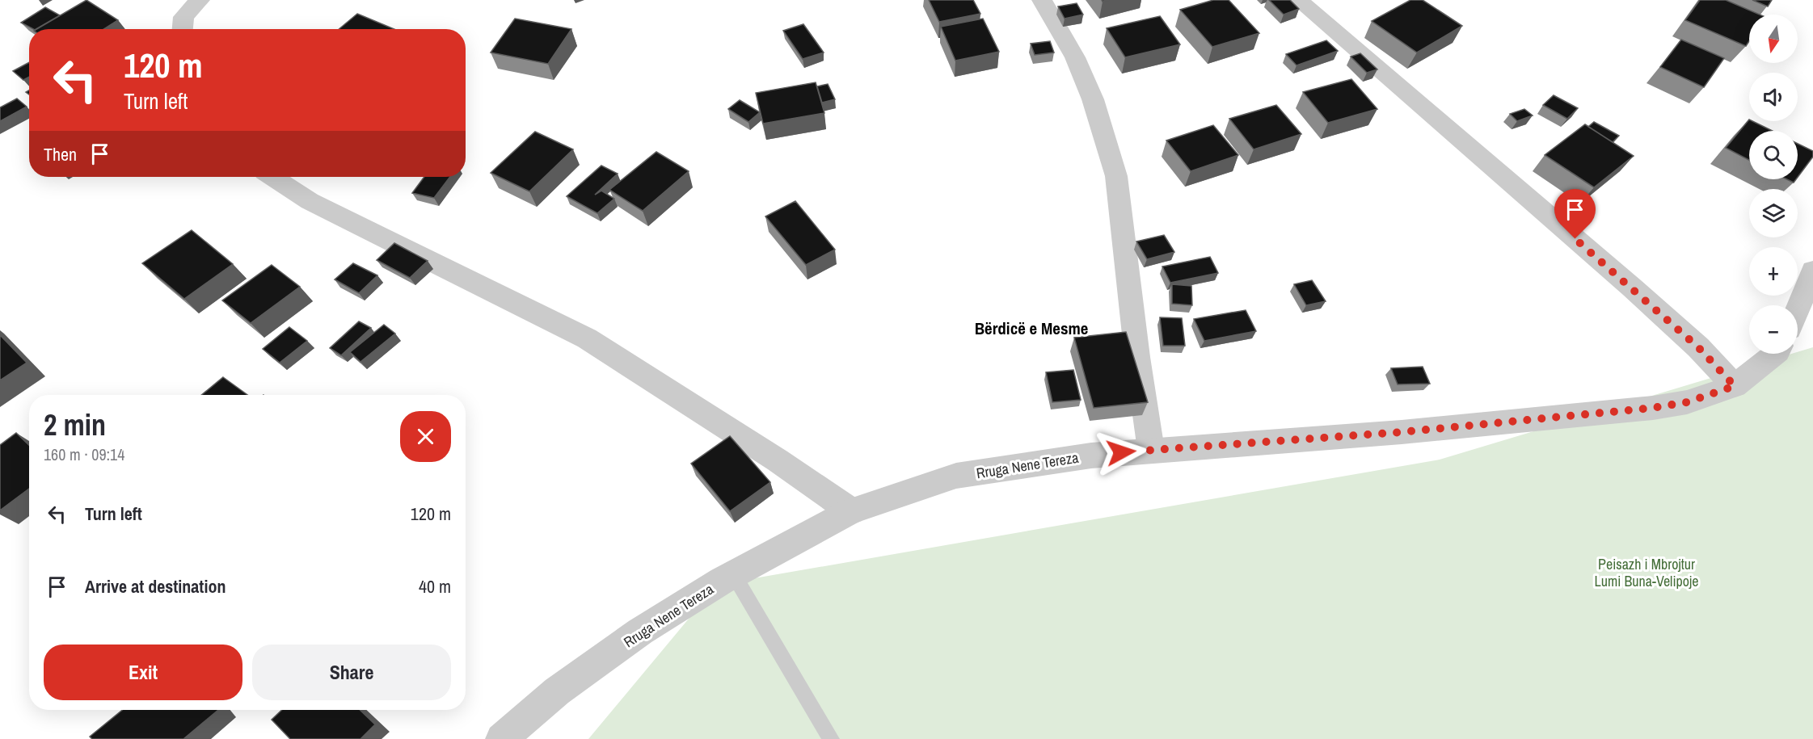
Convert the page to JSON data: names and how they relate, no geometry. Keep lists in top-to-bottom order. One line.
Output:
{"streets":{"street":["Rruga Nene Tereza"]},"districts":["Bërdicë e Mesme"],"parks":["Peisazh i Mbrojtur Lumi Buna-Velipoje"],"north":"bottom","page":{"map_buttons":["+","−"],"turn":["120 m","Turn left"],"then":"Then","heading":["2 min","160 m · 09:14"],"list":[{"name":"Turn left","value":"120 m"},{"name":"Arrive at destination","value":"40 m"}],"buttons":["Exit","Share"]}}
